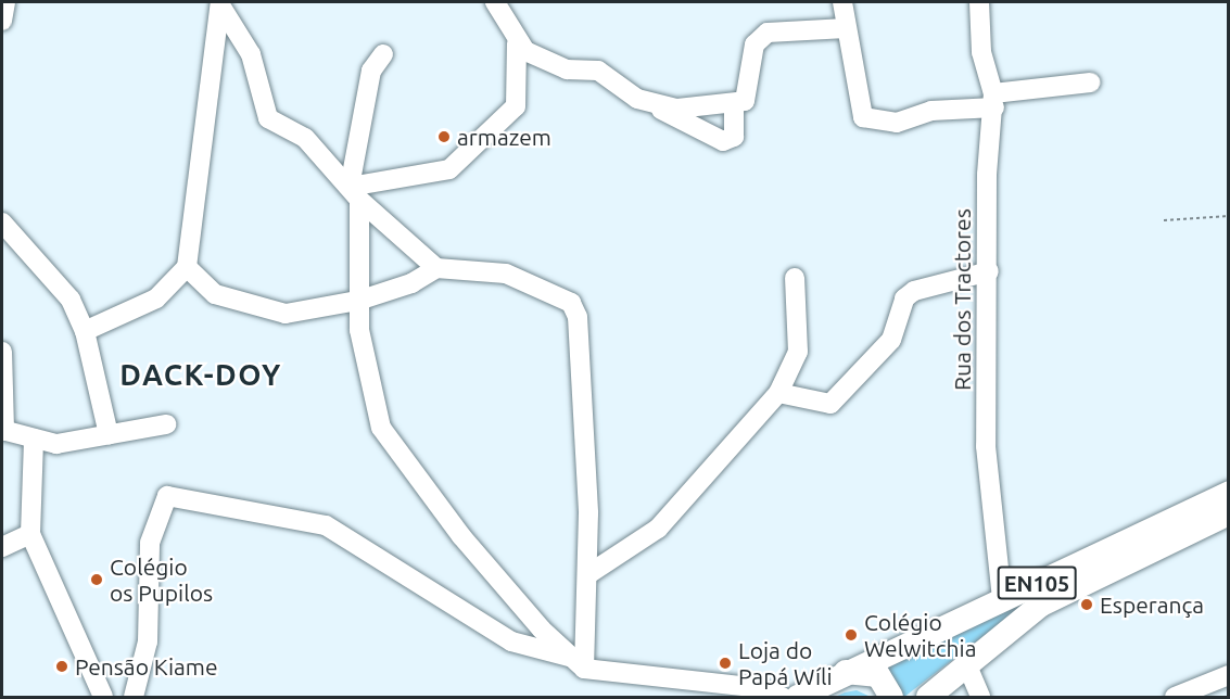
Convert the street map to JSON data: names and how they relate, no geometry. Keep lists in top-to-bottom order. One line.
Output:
{"streets":{"main road":["EN105"],"street":["Rua dos Tractores"]},"crossings":[["Rua dos Tractores","EN105"]],"districts":["DACK-DOY"],"places":["armazem","Colégio os Pupilos","Esperança","Colégio Welwitchia","Loja do Papá Wíli","Pensão Kiame"]}
